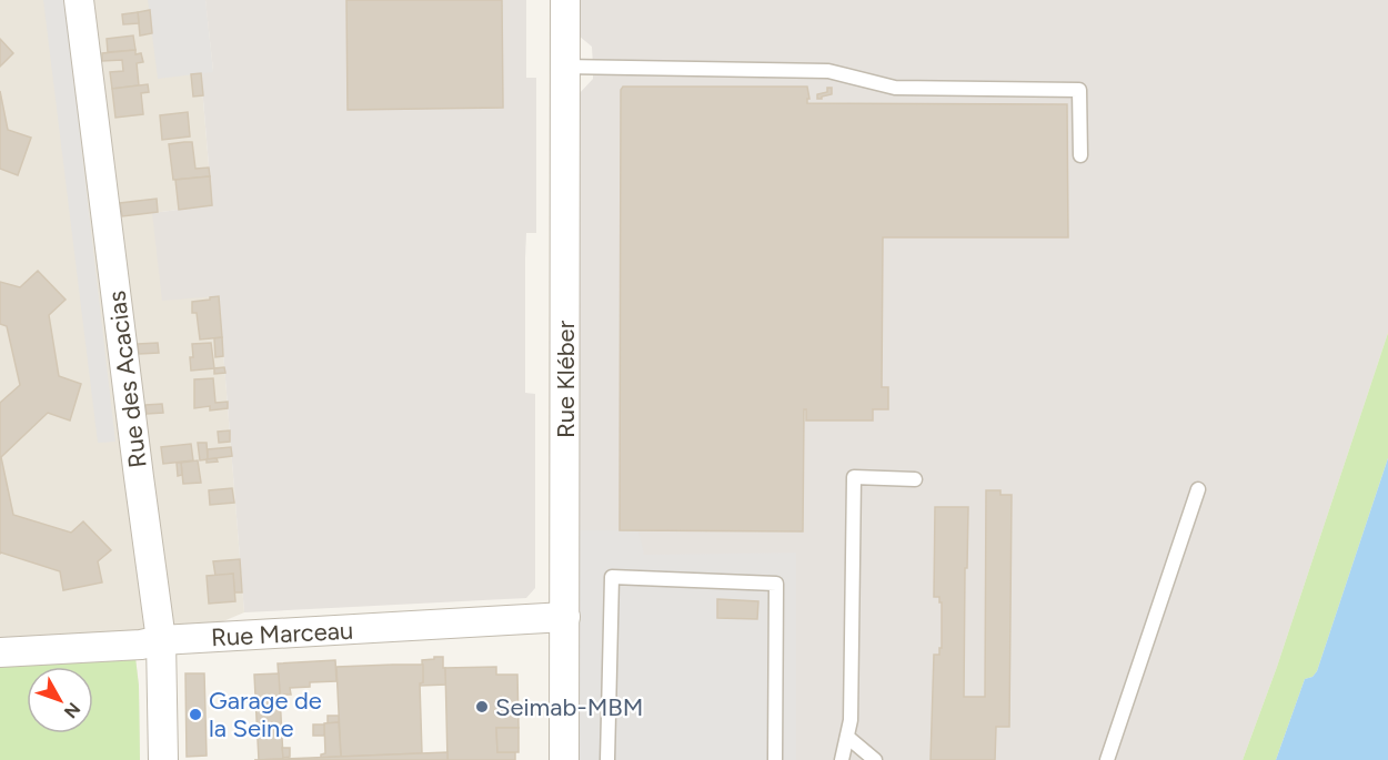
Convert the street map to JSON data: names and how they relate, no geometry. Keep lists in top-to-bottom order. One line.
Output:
{"streets":{"street":["Rue des Acacias","Rue Kléber","Rue Marceau"]},"crossings":[["Rue des Acacias","Rue Marceau"],["Rue Kléber","Rue Marceau"]],"places":["Seimab-MBM","Garage de la Seine"],"north":"bottom right"}
